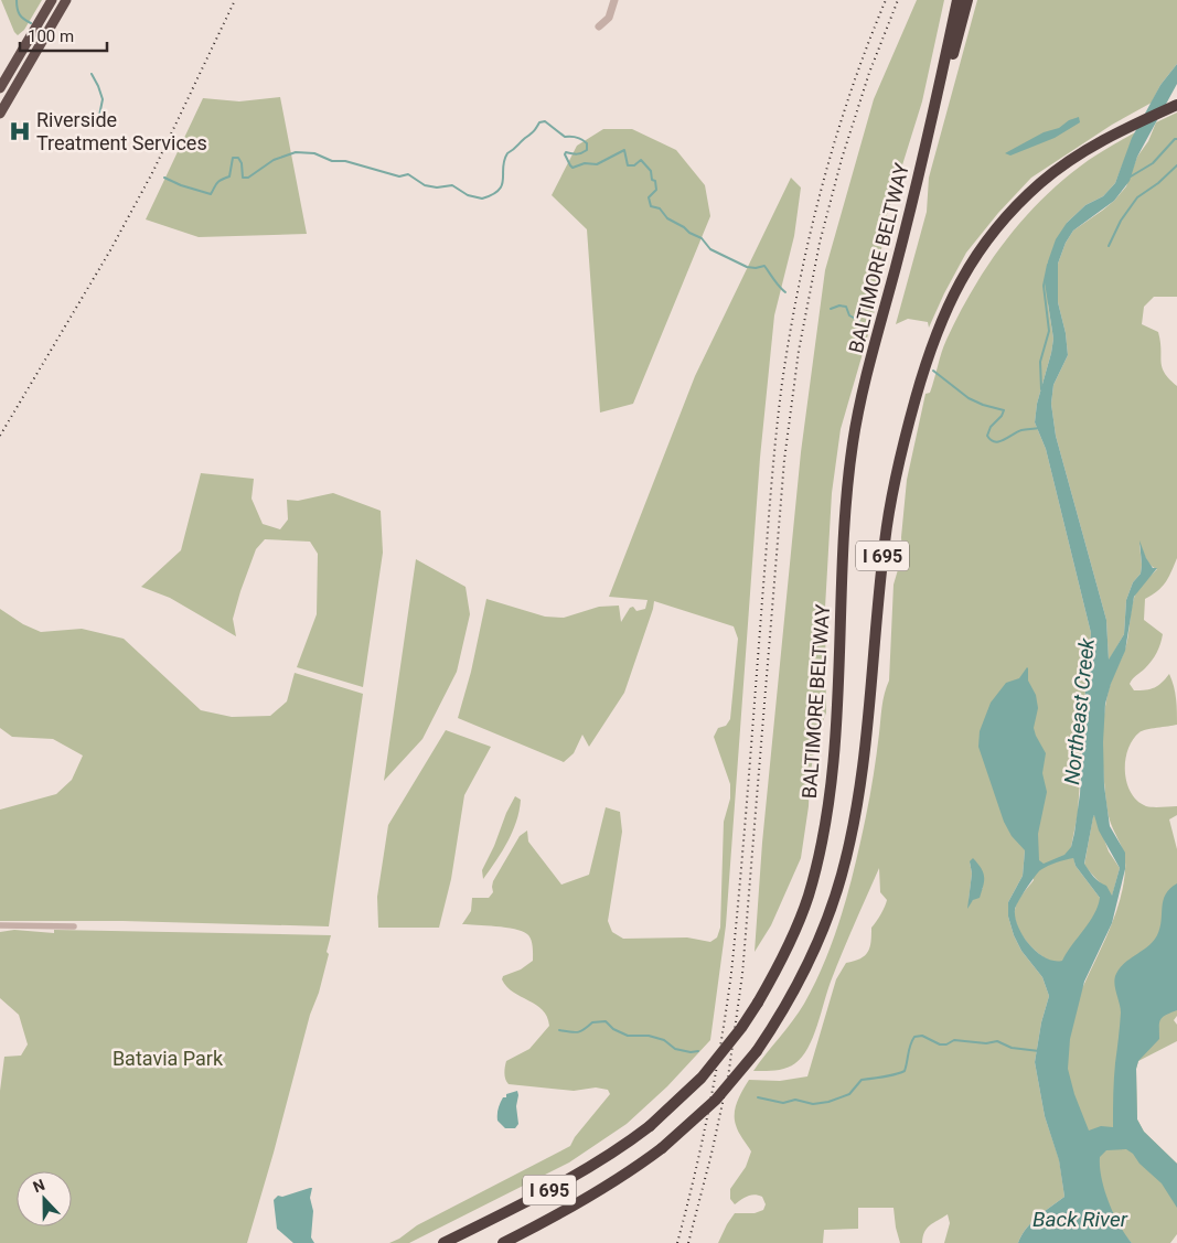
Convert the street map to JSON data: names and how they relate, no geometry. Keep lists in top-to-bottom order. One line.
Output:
{"streets":{"highway":["BALTIMORE BELTWAY","I 695"]},"water":["Northeast Creek","Back River"],"parks":["Batavia Park"],"places":{"hospital":["Riverside Treatment Services"]},"scale_bar":"100 m","north":"top"}
